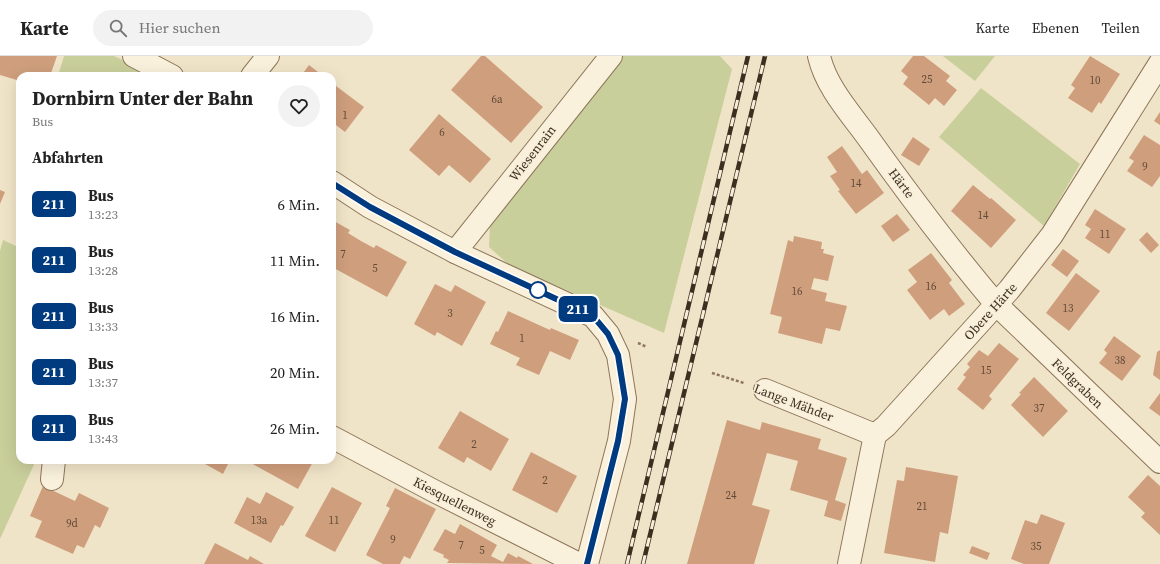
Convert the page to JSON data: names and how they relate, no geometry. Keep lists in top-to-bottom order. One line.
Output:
{"streets":{"street":["Wiesenrain","Härte","Obere Härte","Feldgraben","Lange Mähder","Kiesquellenweg"]},"crossings":[["Härte","Obere Härte"],["Härte","Feldgraben"],["Obere Härte","Feldgraben"],["Obere Härte","Lange Mähder"]],"lines":["bus line 211"],"house_numbers":["25","10","6a","1","6","9","14","14","11","7","5","16","16","13","3","1","38","15","37","2","2","24","21","13a","11","9d","9","7","35","5"],"page":{"header":"Karte","search":"Hier suchen","nav":["Karte","Ebenen","Teilen"],"on_map":"211","heading":[["Dornbirn Unter der Bahn","Bus"],"Abfahrten"],"list":[{"mark":"211","name":"Bus","note":"13:23","value":"6 Min."},{"mark":"211","name":"Bus","note":"13:28","value":"11 Min."},{"mark":"211","name":"Bus","note":"13:33","value":"16 Min."},{"mark":"211","name":"Bus","note":"13:37","value":"20 Min."},{"mark":"211","name":"Bus","note":"13:43","value":"26 Min."}]}}
